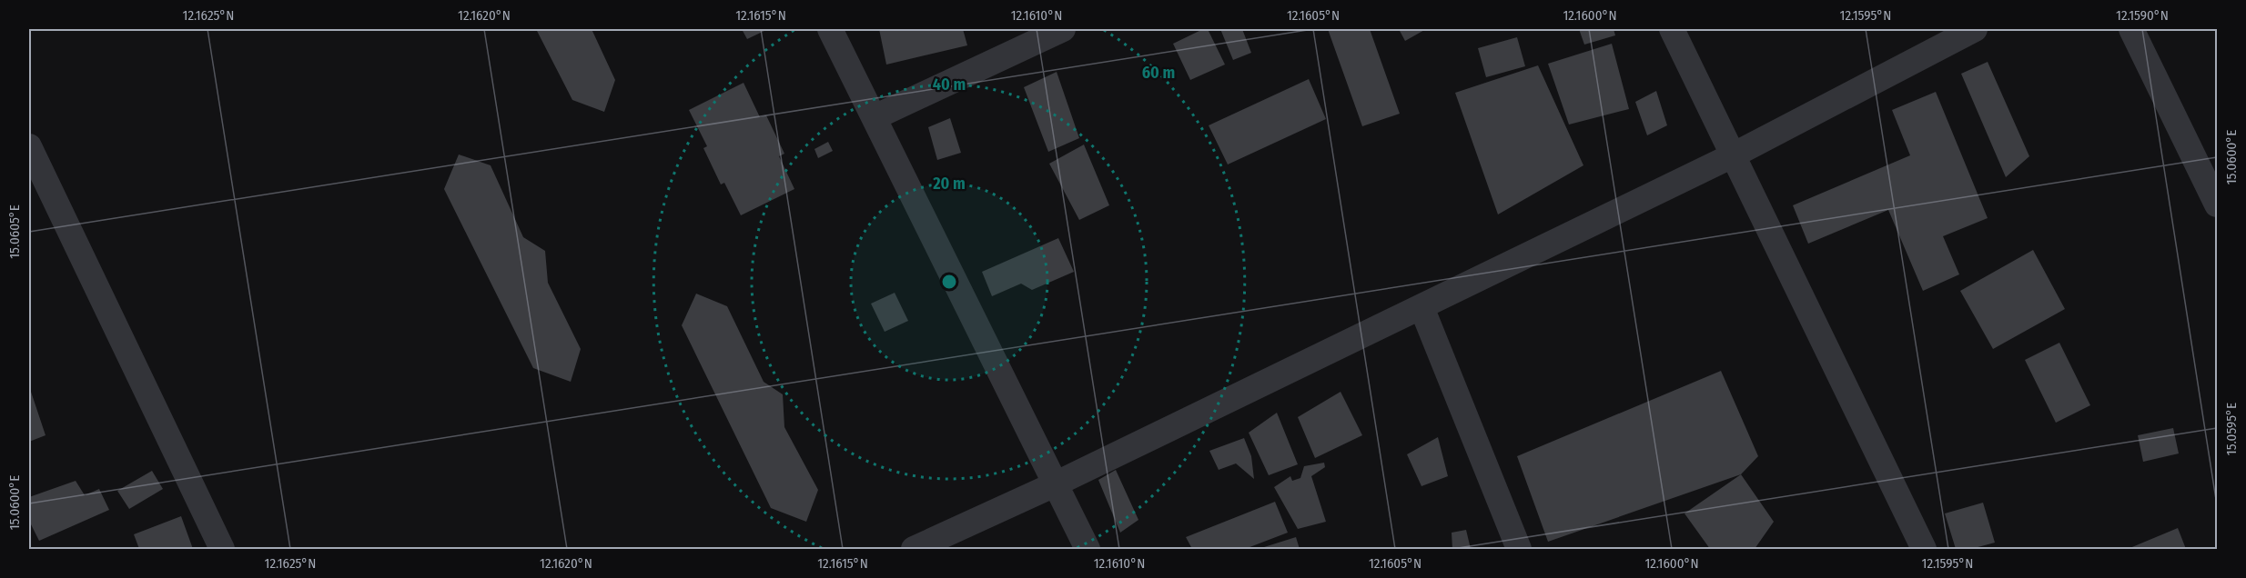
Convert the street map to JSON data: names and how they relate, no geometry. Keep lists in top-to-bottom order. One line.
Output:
{"coordinates":["12.1625°N","12.1620°N","12.1615°N","12.1610°N","12.1605°N","12.1600°N","12.1595°N","12.1590°N","15.0600°E","15.0605°E","15.0595°E"],"rings":["60 m","40 m","20 m"]}
